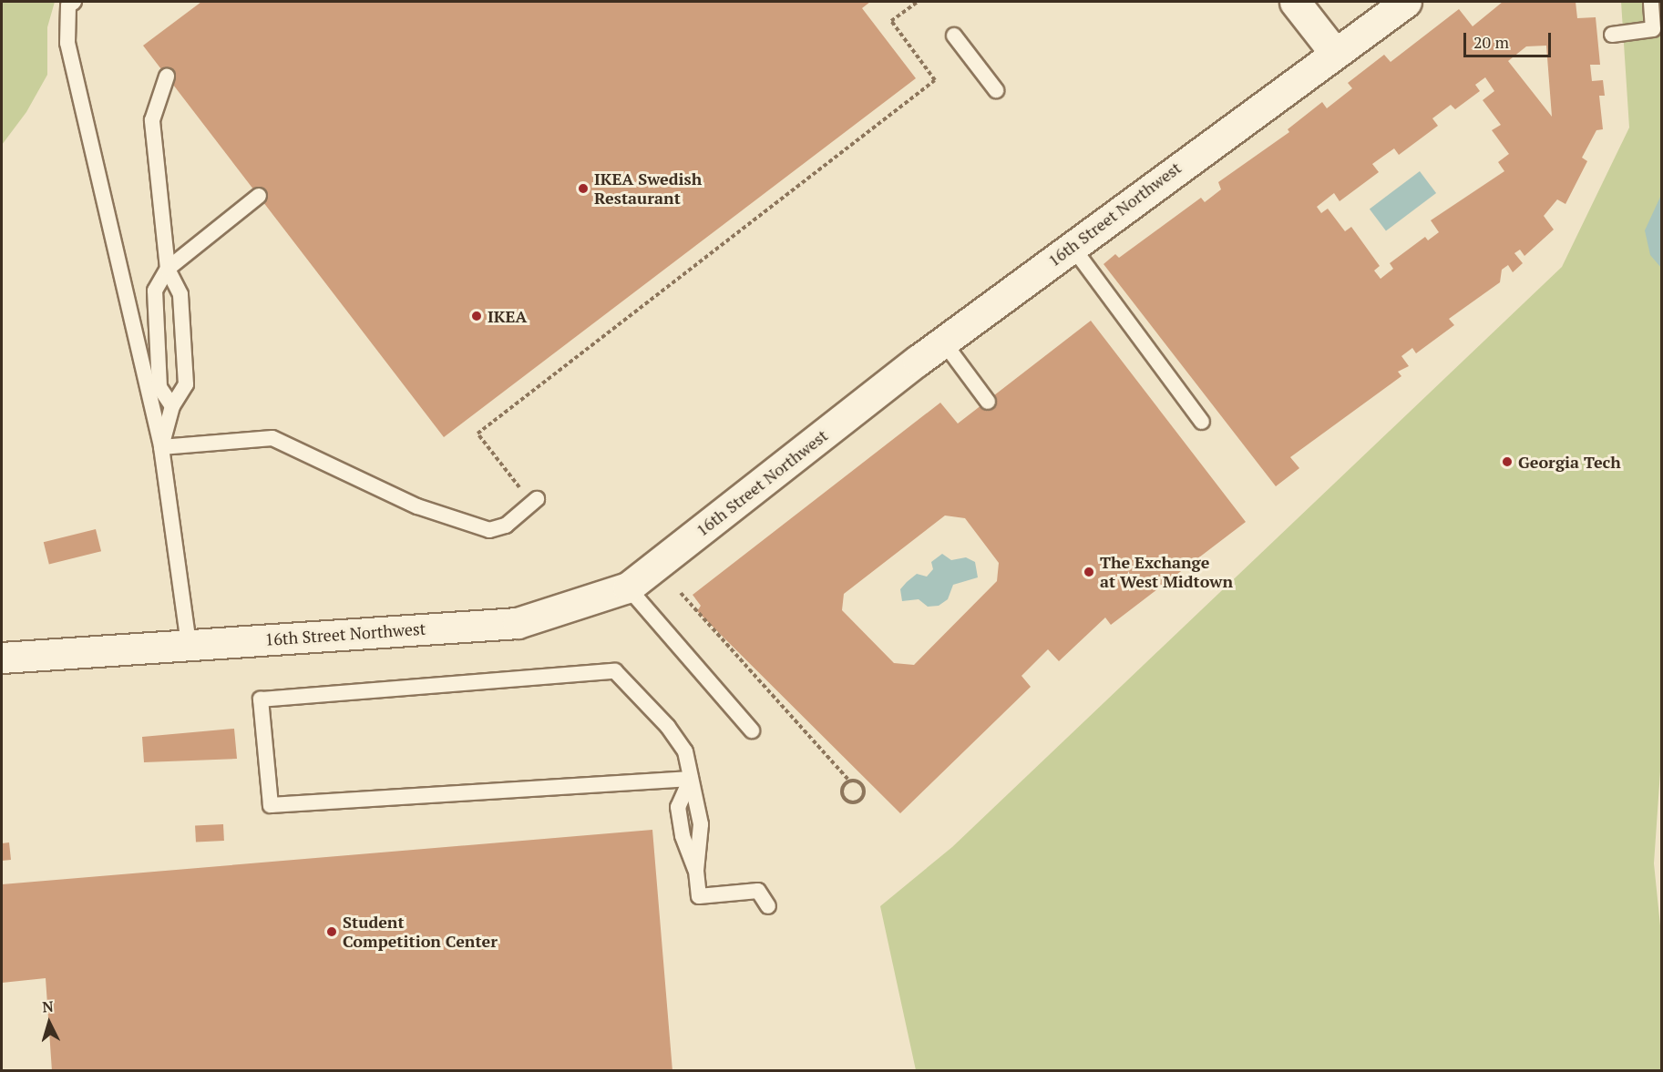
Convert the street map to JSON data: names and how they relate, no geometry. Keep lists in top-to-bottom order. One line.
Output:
{"streets":{"street":["16th Street Northwest"]},"places":["IKEA Swedish Restaurant","IKEA","Georgia Tech","The Exchange at West Midtown","Student Competition Center"],"scale_bar":"20 m","north":"top"}
